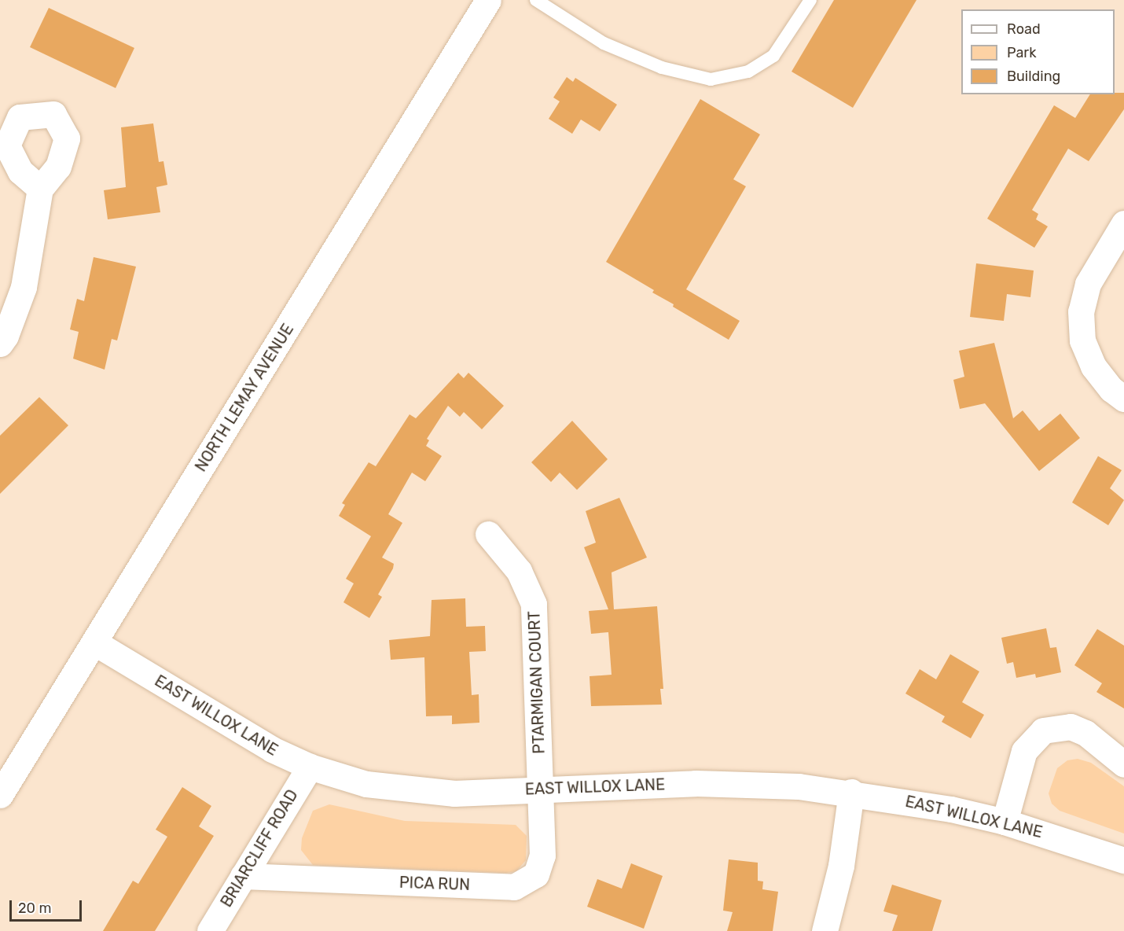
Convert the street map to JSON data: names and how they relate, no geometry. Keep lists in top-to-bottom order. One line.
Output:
{"streets":{"main road":["NORTH LEMAY AVENUE","PTARMIGAN COURT","EAST WILLOX LANE","BRIARCLIFF ROAD","PICA RUN"]},"crossings":[["NORTH LEMAY AVENUE","EAST WILLOX LANE"],["PTARMIGAN COURT","EAST WILLOX LANE"],["PTARMIGAN COURT","PICA RUN"],["EAST WILLOX LANE","BRIARCLIFF ROAD"],["EAST WILLOX LANE","PICA RUN"],["BRIARCLIFF ROAD","PICA RUN"]],"legend":["Road","Park","Building"],"scale_bar":"20 m"}
